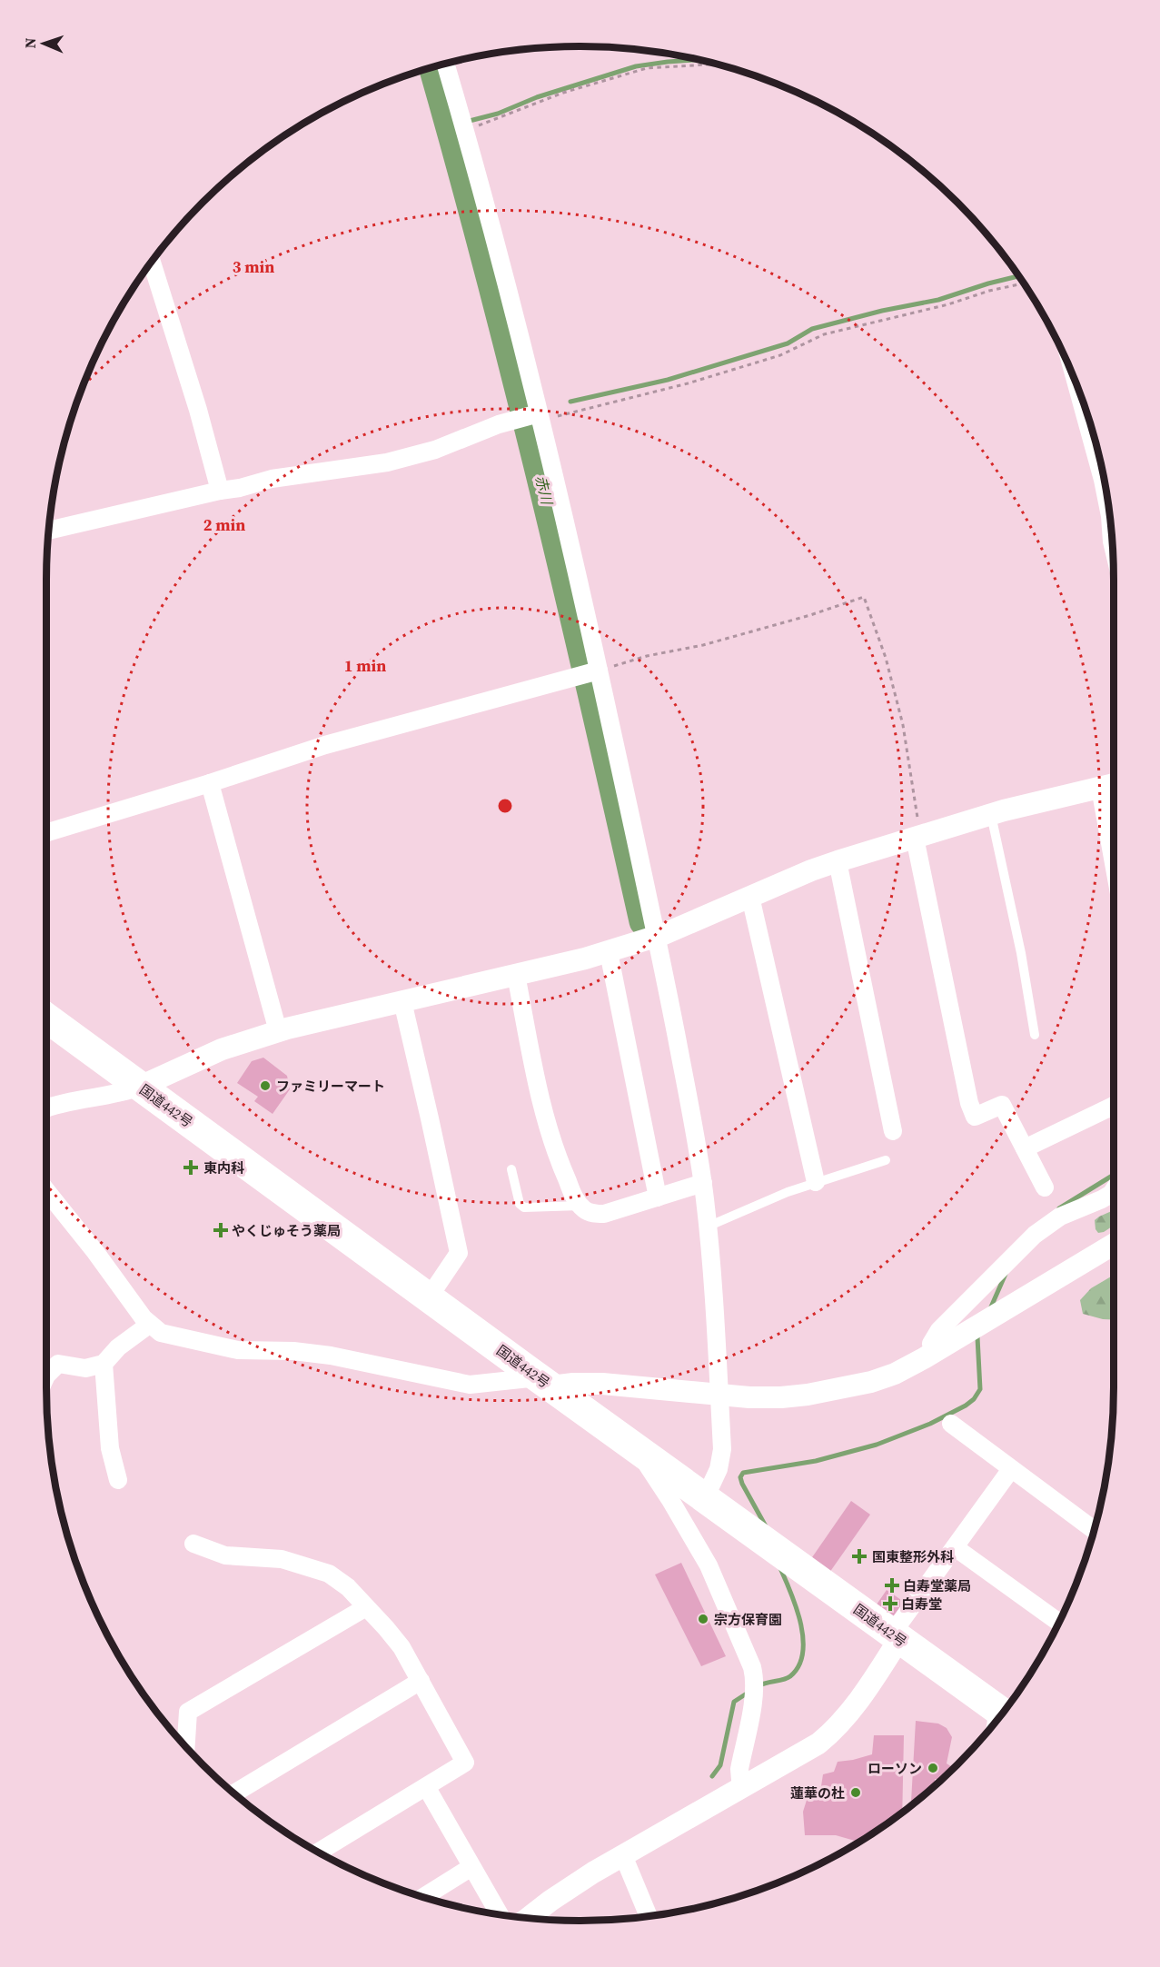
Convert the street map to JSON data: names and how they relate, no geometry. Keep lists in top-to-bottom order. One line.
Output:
{"streets":{"highway":["国道442号"]},"water":["赤川"],"places":{"other":["ファミリーマート","宗方保育園","ローソン","蓮華の杜"],"health":["東内科","やくじゅそう薬局","国東整形外科","白寿堂薬局","白寿堂"]},"north":"left","rings":["3 min","2 min","1 min"]}
